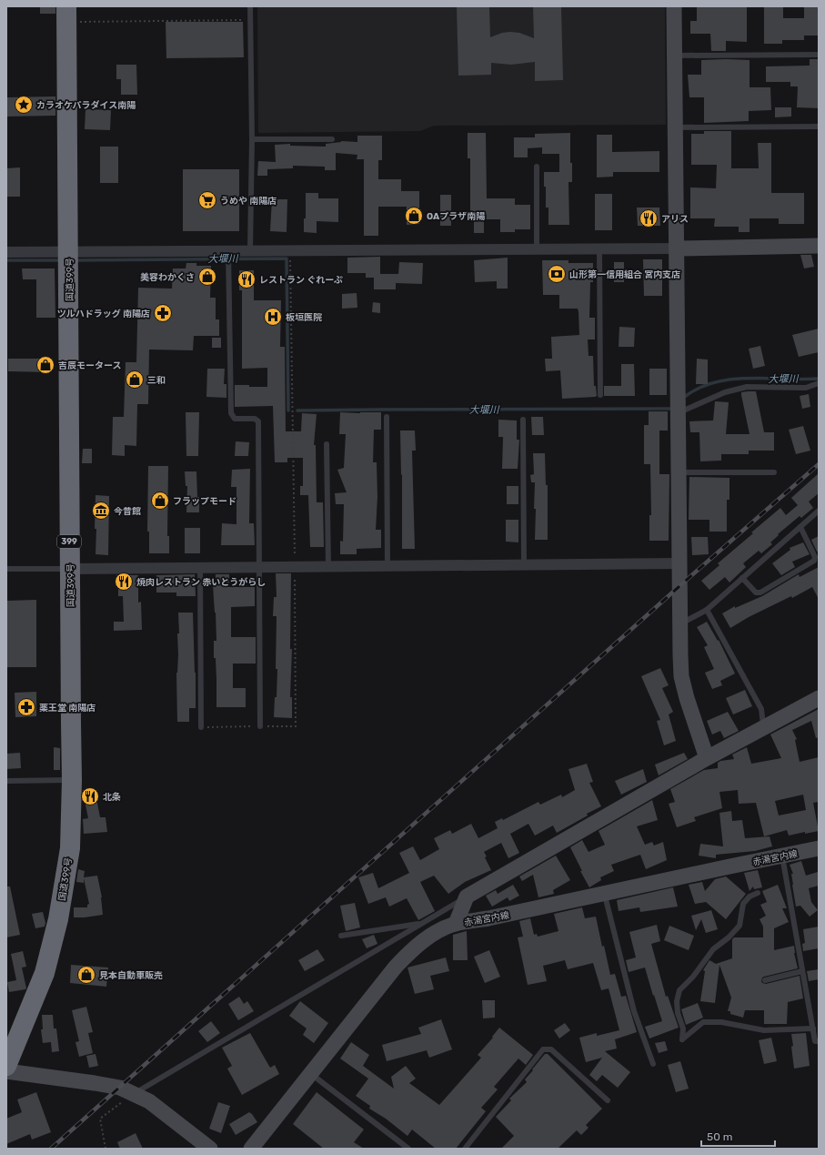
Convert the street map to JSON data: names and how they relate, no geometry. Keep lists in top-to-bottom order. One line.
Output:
{"streets":{"highway":["国道399号","399"],"street":["赤湯宮内線"]},"water":["大堰川"],"places":{"place":["カラオケパラダイス南陽"],"supermarket":["うめや 南陽店"],"shop":["OAプラザ南陽","美容わかくさ","吉辰モータース","三和","フラップモード","見本自動車販売"],"restaurant":["アリス","レストラン ぐれーぷ","焼肉レストラン 赤いとうがらし","北条"],"bank":["山形第一信用組合 宮内支店"],"pharmacy":["ツルハドラッグ 南陽店","薬王堂 南陽店"],"hospital":["板垣医院"],"museum":["今昔館"]},"scale_bar":"50 m"}
